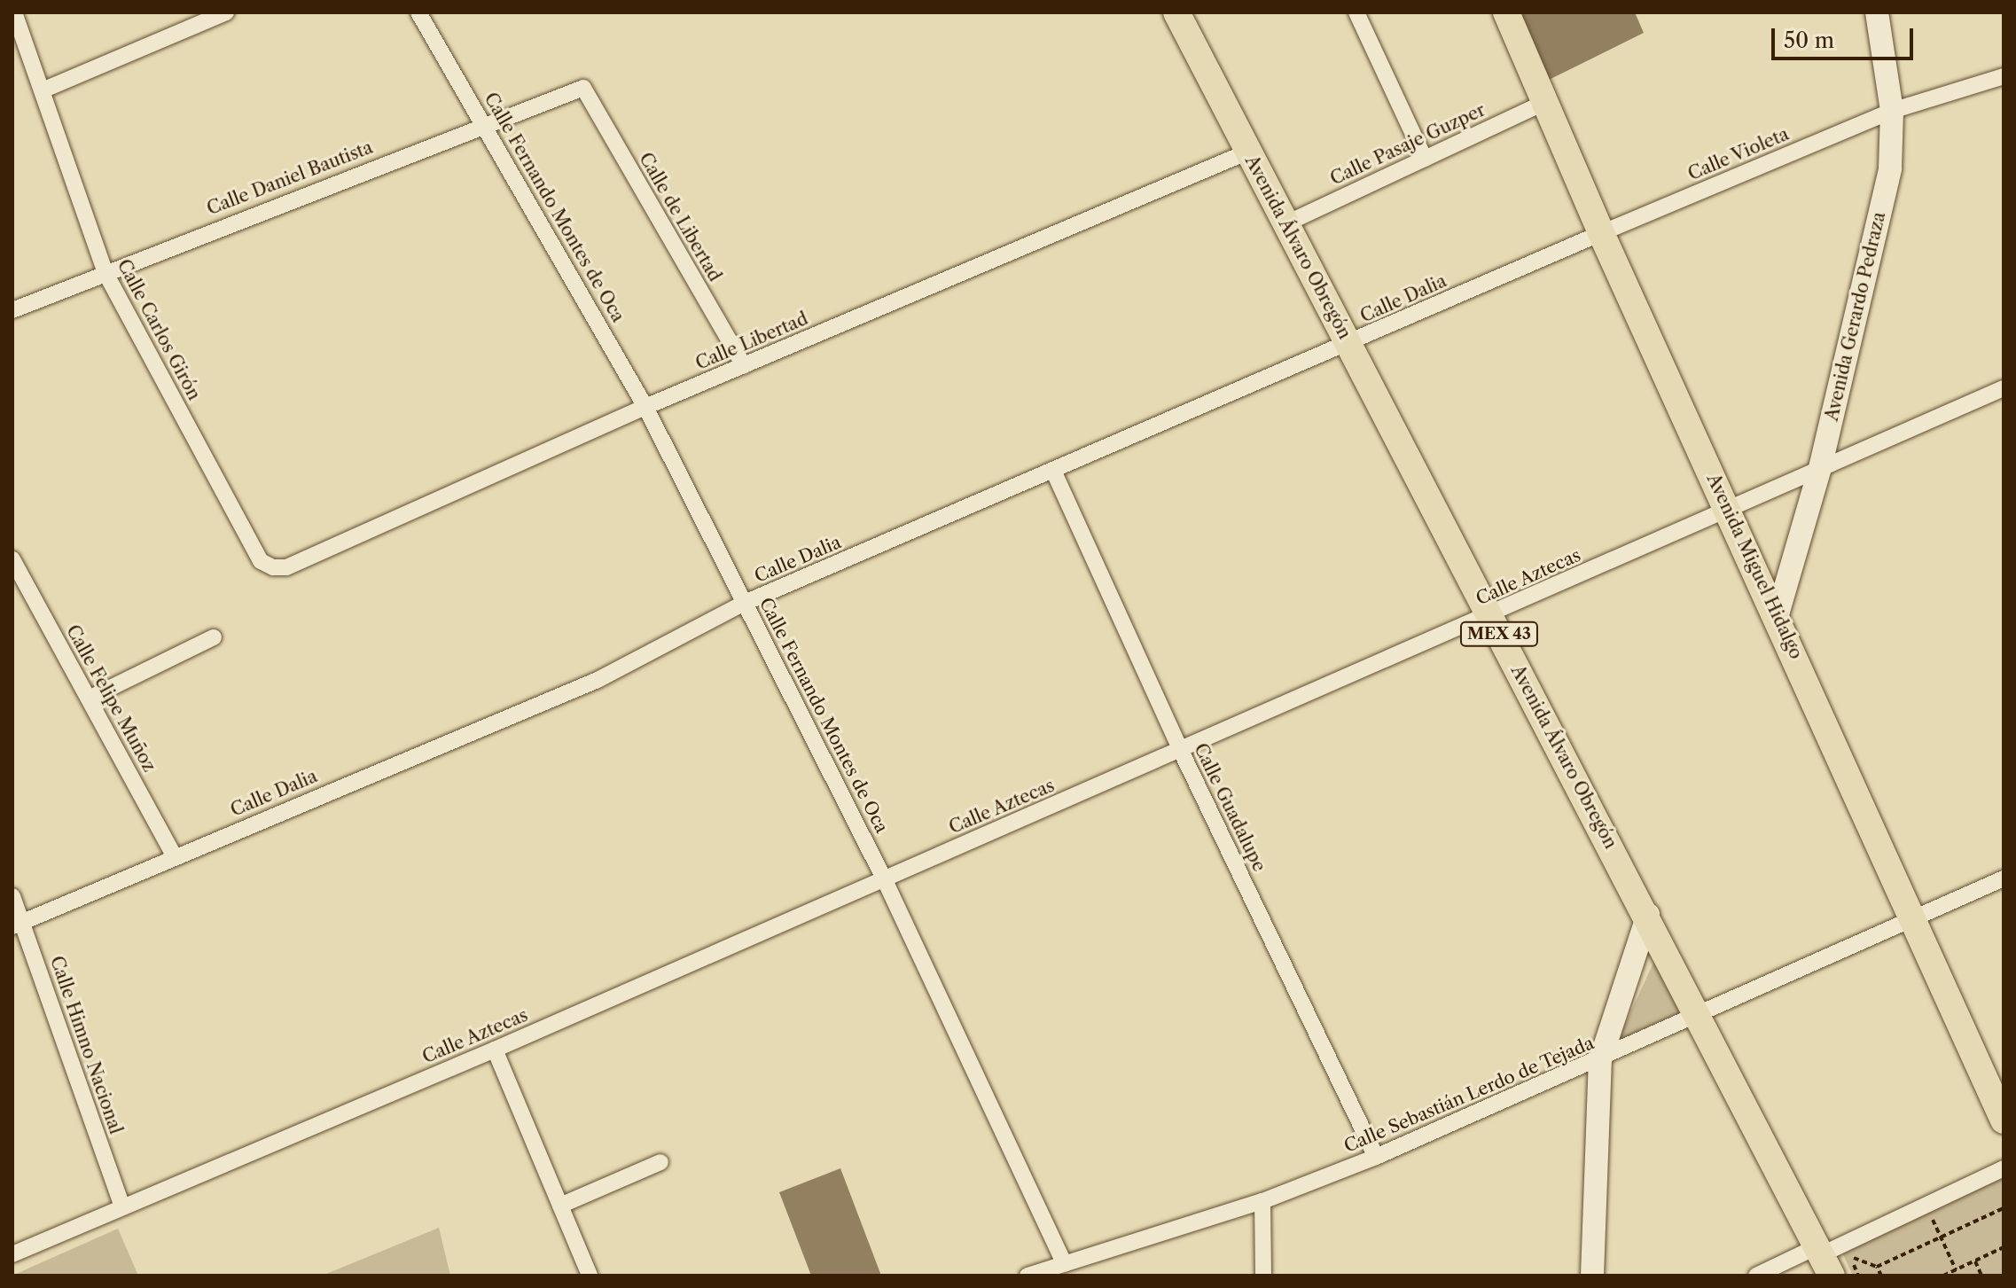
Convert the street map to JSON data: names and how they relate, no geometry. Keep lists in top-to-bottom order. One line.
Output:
{"streets":{"main road":["Avenida Álvaro Obregón","Avenida Miguel Hidalgo","MEX 43"],"street":["Calle Pasaje Guzper","Calle Violeta","Calle Daniel Bautista","Calle Fernando Montes de Oca","Calle de Libertad","Calle Dalia","Avenida Gerardo Pedraza","Calle Carlos Girón","Calle Libertad","Calle Aztecas","Calle Felipe Muñoz","Calle Guadalupe","Calle Himno Nacional","Calle Sebastián Lerdo de Tejada"]},"crossings":[["Calle Pasaje Guzper","Avenida Álvaro Obregón"],["Calle Pasaje Guzper","Avenida Miguel Hidalgo"],["Calle Violeta","Calle Dalia"],["Calle Violeta","Avenida Gerardo Pedraza"],["Calle Violeta","Avenida Miguel Hidalgo"],["Calle Daniel Bautista","Calle Fernando Montes de Oca"],["Calle Daniel Bautista","Calle de Libertad"],["Calle Daniel Bautista","Calle Carlos Girón"],["Calle Fernando Montes de Oca","Calle Dalia"],["Calle Fernando Montes de Oca","Calle Libertad"],["Calle Fernando Montes de Oca","Calle Aztecas"],["Calle Fernando Montes de Oca","Calle Sebastián Lerdo de Tejada"],["Calle de Libertad","Calle Libertad"],["Avenida Álvaro Obregón","Calle Dalia"],["Avenida Álvaro Obregón","Calle Libertad"],["Avenida Álvaro Obregón","Calle Aztecas"],["Avenida Álvaro Obregón","Calle Sebastián Lerdo de Tejada"],["Calle Dalia","Avenida Miguel Hidalgo"],["Calle Dalia","Calle Felipe Muñoz"],["Calle Dalia","Calle Guadalupe"],["Calle Dalia","Calle Himno Nacional"],["Avenida Gerardo Pedraza","Avenida Miguel Hidalgo"],["Avenida Gerardo Pedraza","Calle Aztecas"],["Calle Carlos Girón","Calle Libertad"],["Avenida Miguel Hidalgo","Calle Aztecas"],["Avenida Miguel Hidalgo","Calle Sebastián Lerdo de Tejada"],["Calle Aztecas","Calle Guadalupe"],["Calle Aztecas","Calle Himno Nacional"],["Calle Guadalupe","Calle Sebastián Lerdo de Tejada"]],"scale_bar":"50 m"}
